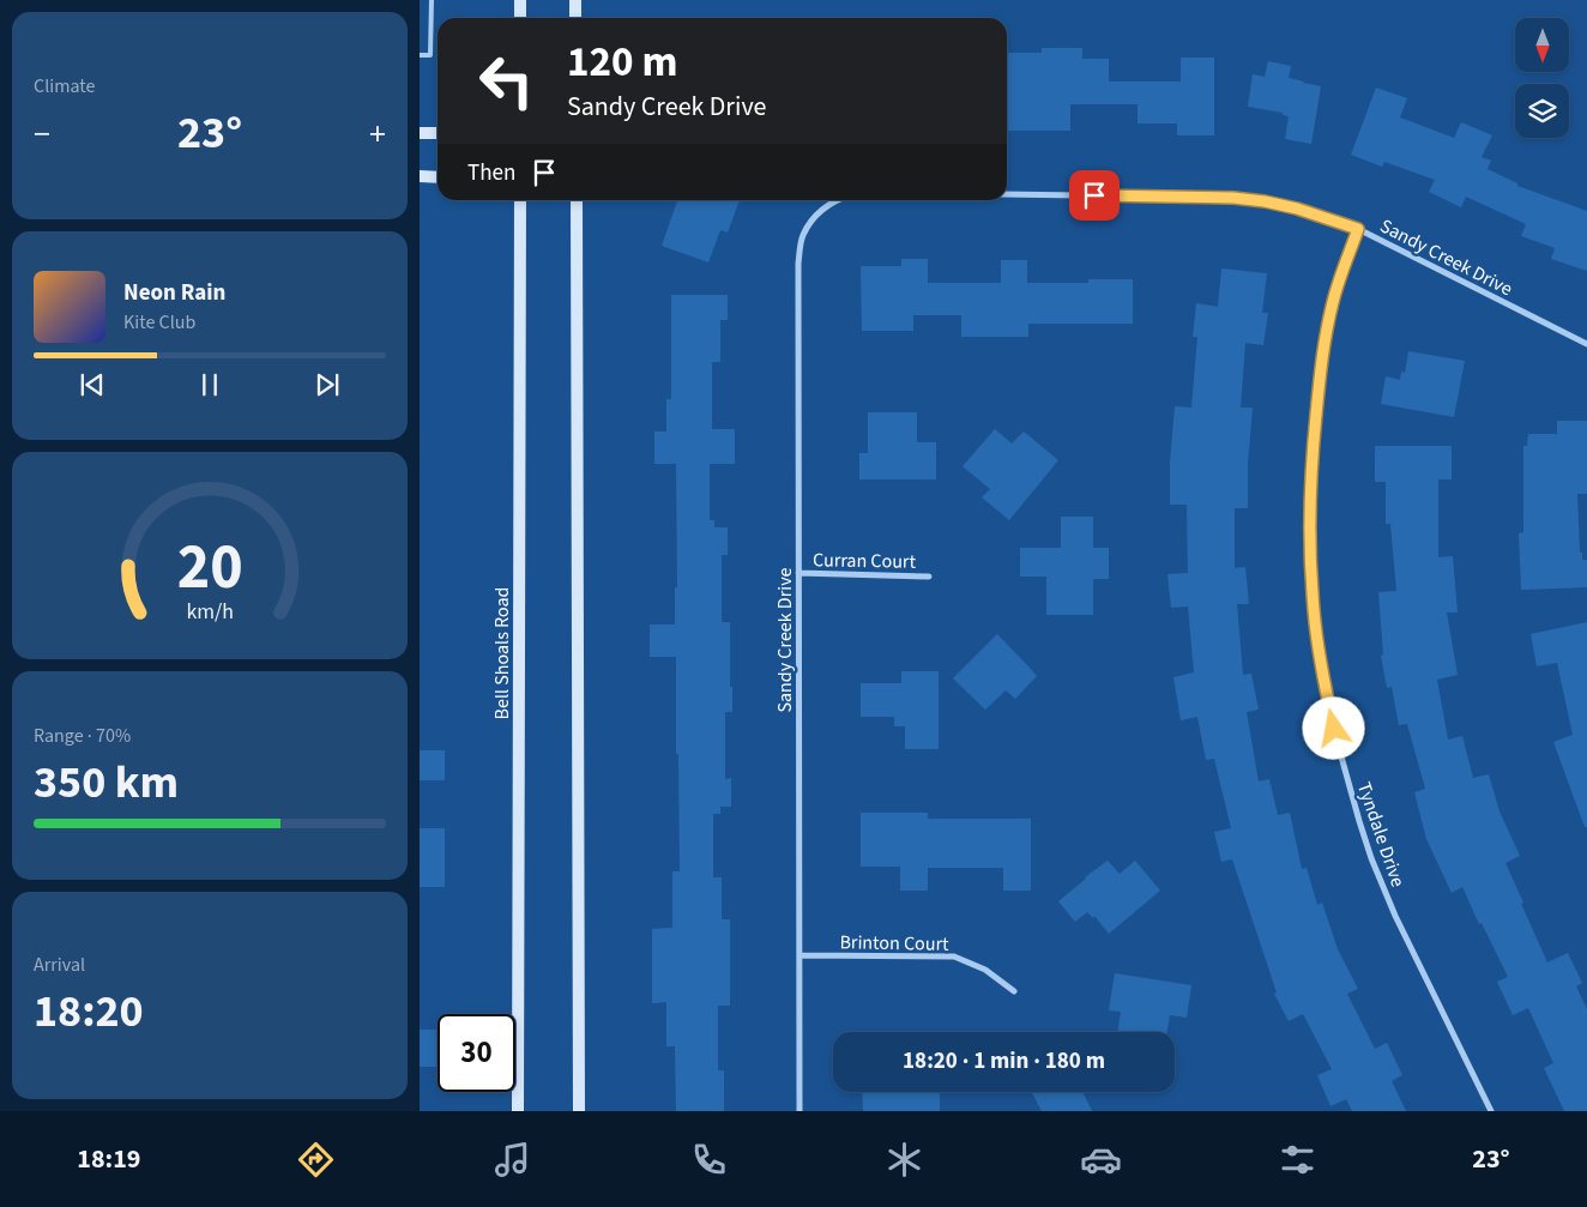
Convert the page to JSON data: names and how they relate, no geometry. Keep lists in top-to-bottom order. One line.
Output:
{"streets":{"main road":["Bell Shoals Road"],"street":["Sandy Creek Drive","Curran Court","Tyndale Drive","Brinton Court"]},"crossings":[["Sandy Creek Drive","Curran Court"],["Sandy Creek Drive","Tyndale Drive"],["Sandy Creek Drive","Brinton Court"]],"north":"bottom","page":{"tile":["Climate",["Range · 70%","350 km"],["Arrival","18:20"]],"turn":["120 m","Sandy Creek Drive"],"heat":["−","23°","+"],"then":"Then","song":["Neon Rain","Kite Club"],"limit":"30","trip":"18:20 · 1 min · 180 m","tabs":["18:19","23°"],"gauge":["20","km/h"]}}
